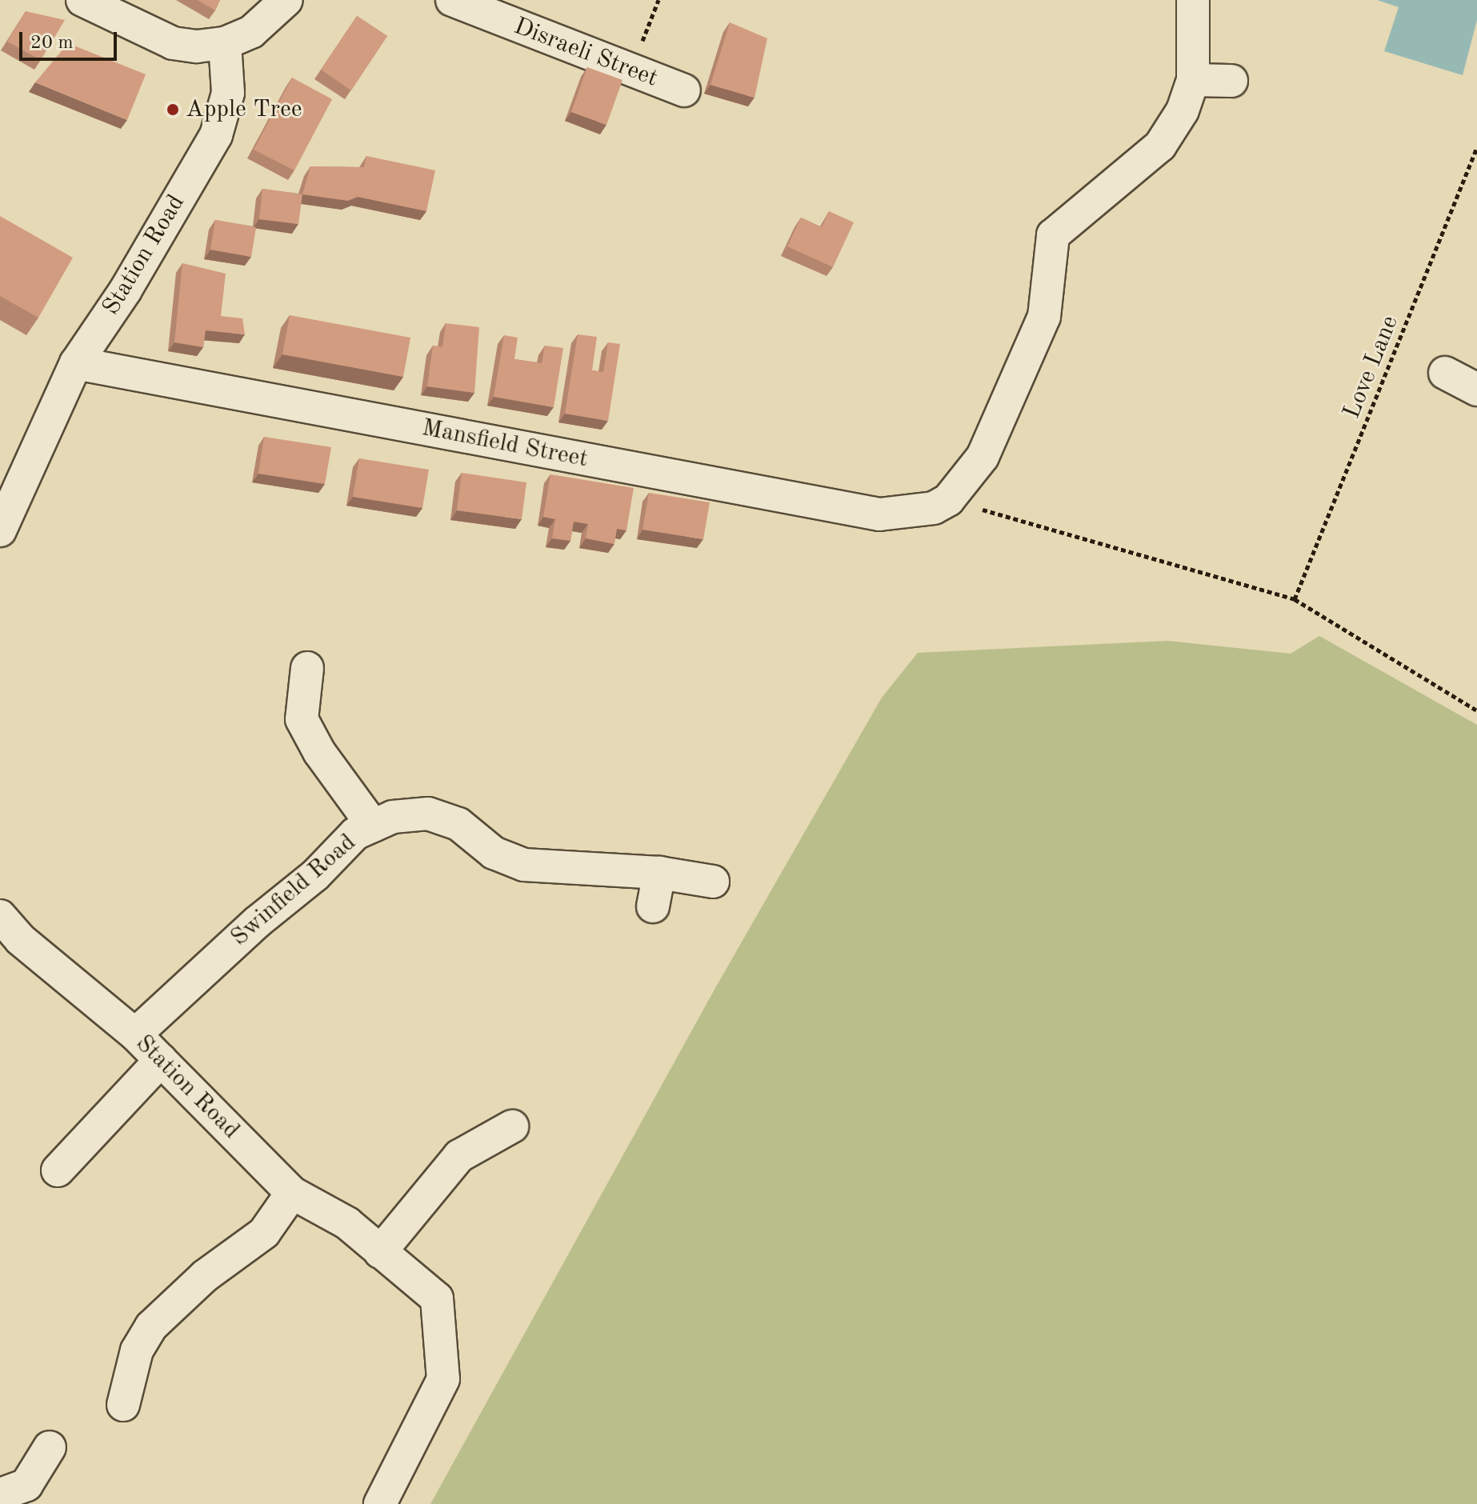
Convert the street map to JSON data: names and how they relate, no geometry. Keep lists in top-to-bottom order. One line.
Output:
{"streets":{"street":["Disraeli Street","Station Road","Mansfield Street","Swinfield Road"],"path":["Love Lane"]},"crossings":[["Station Road","Mansfield Street"],["Station Road","Swinfield Road"]],"places":["Apple Tree"],"scale_bar":"20 m"}
